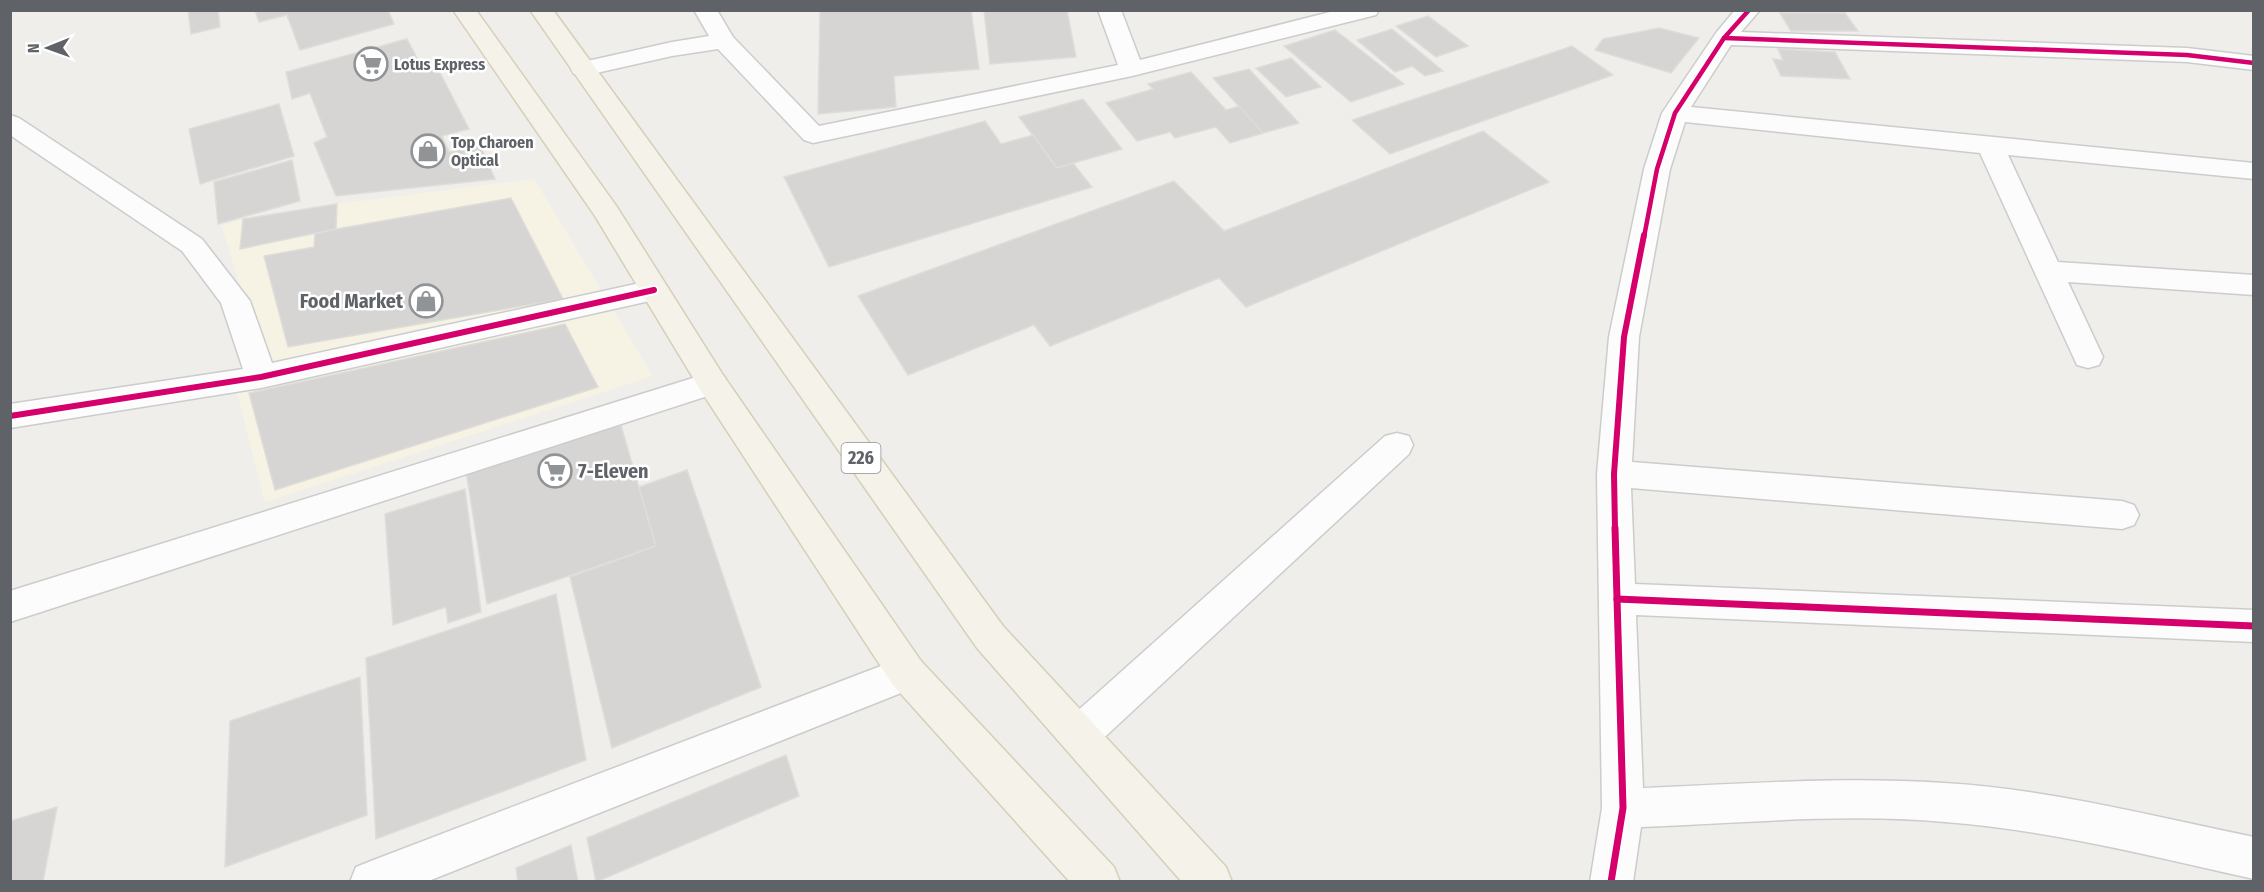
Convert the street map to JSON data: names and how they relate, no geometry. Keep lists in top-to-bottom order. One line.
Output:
{"streets":{"main road":["226"]},"places":{"supermarket":["Lotus Express","7-Eleven"],"shop":["Top Charoen Optical","Food Market"]},"north":"left"}
